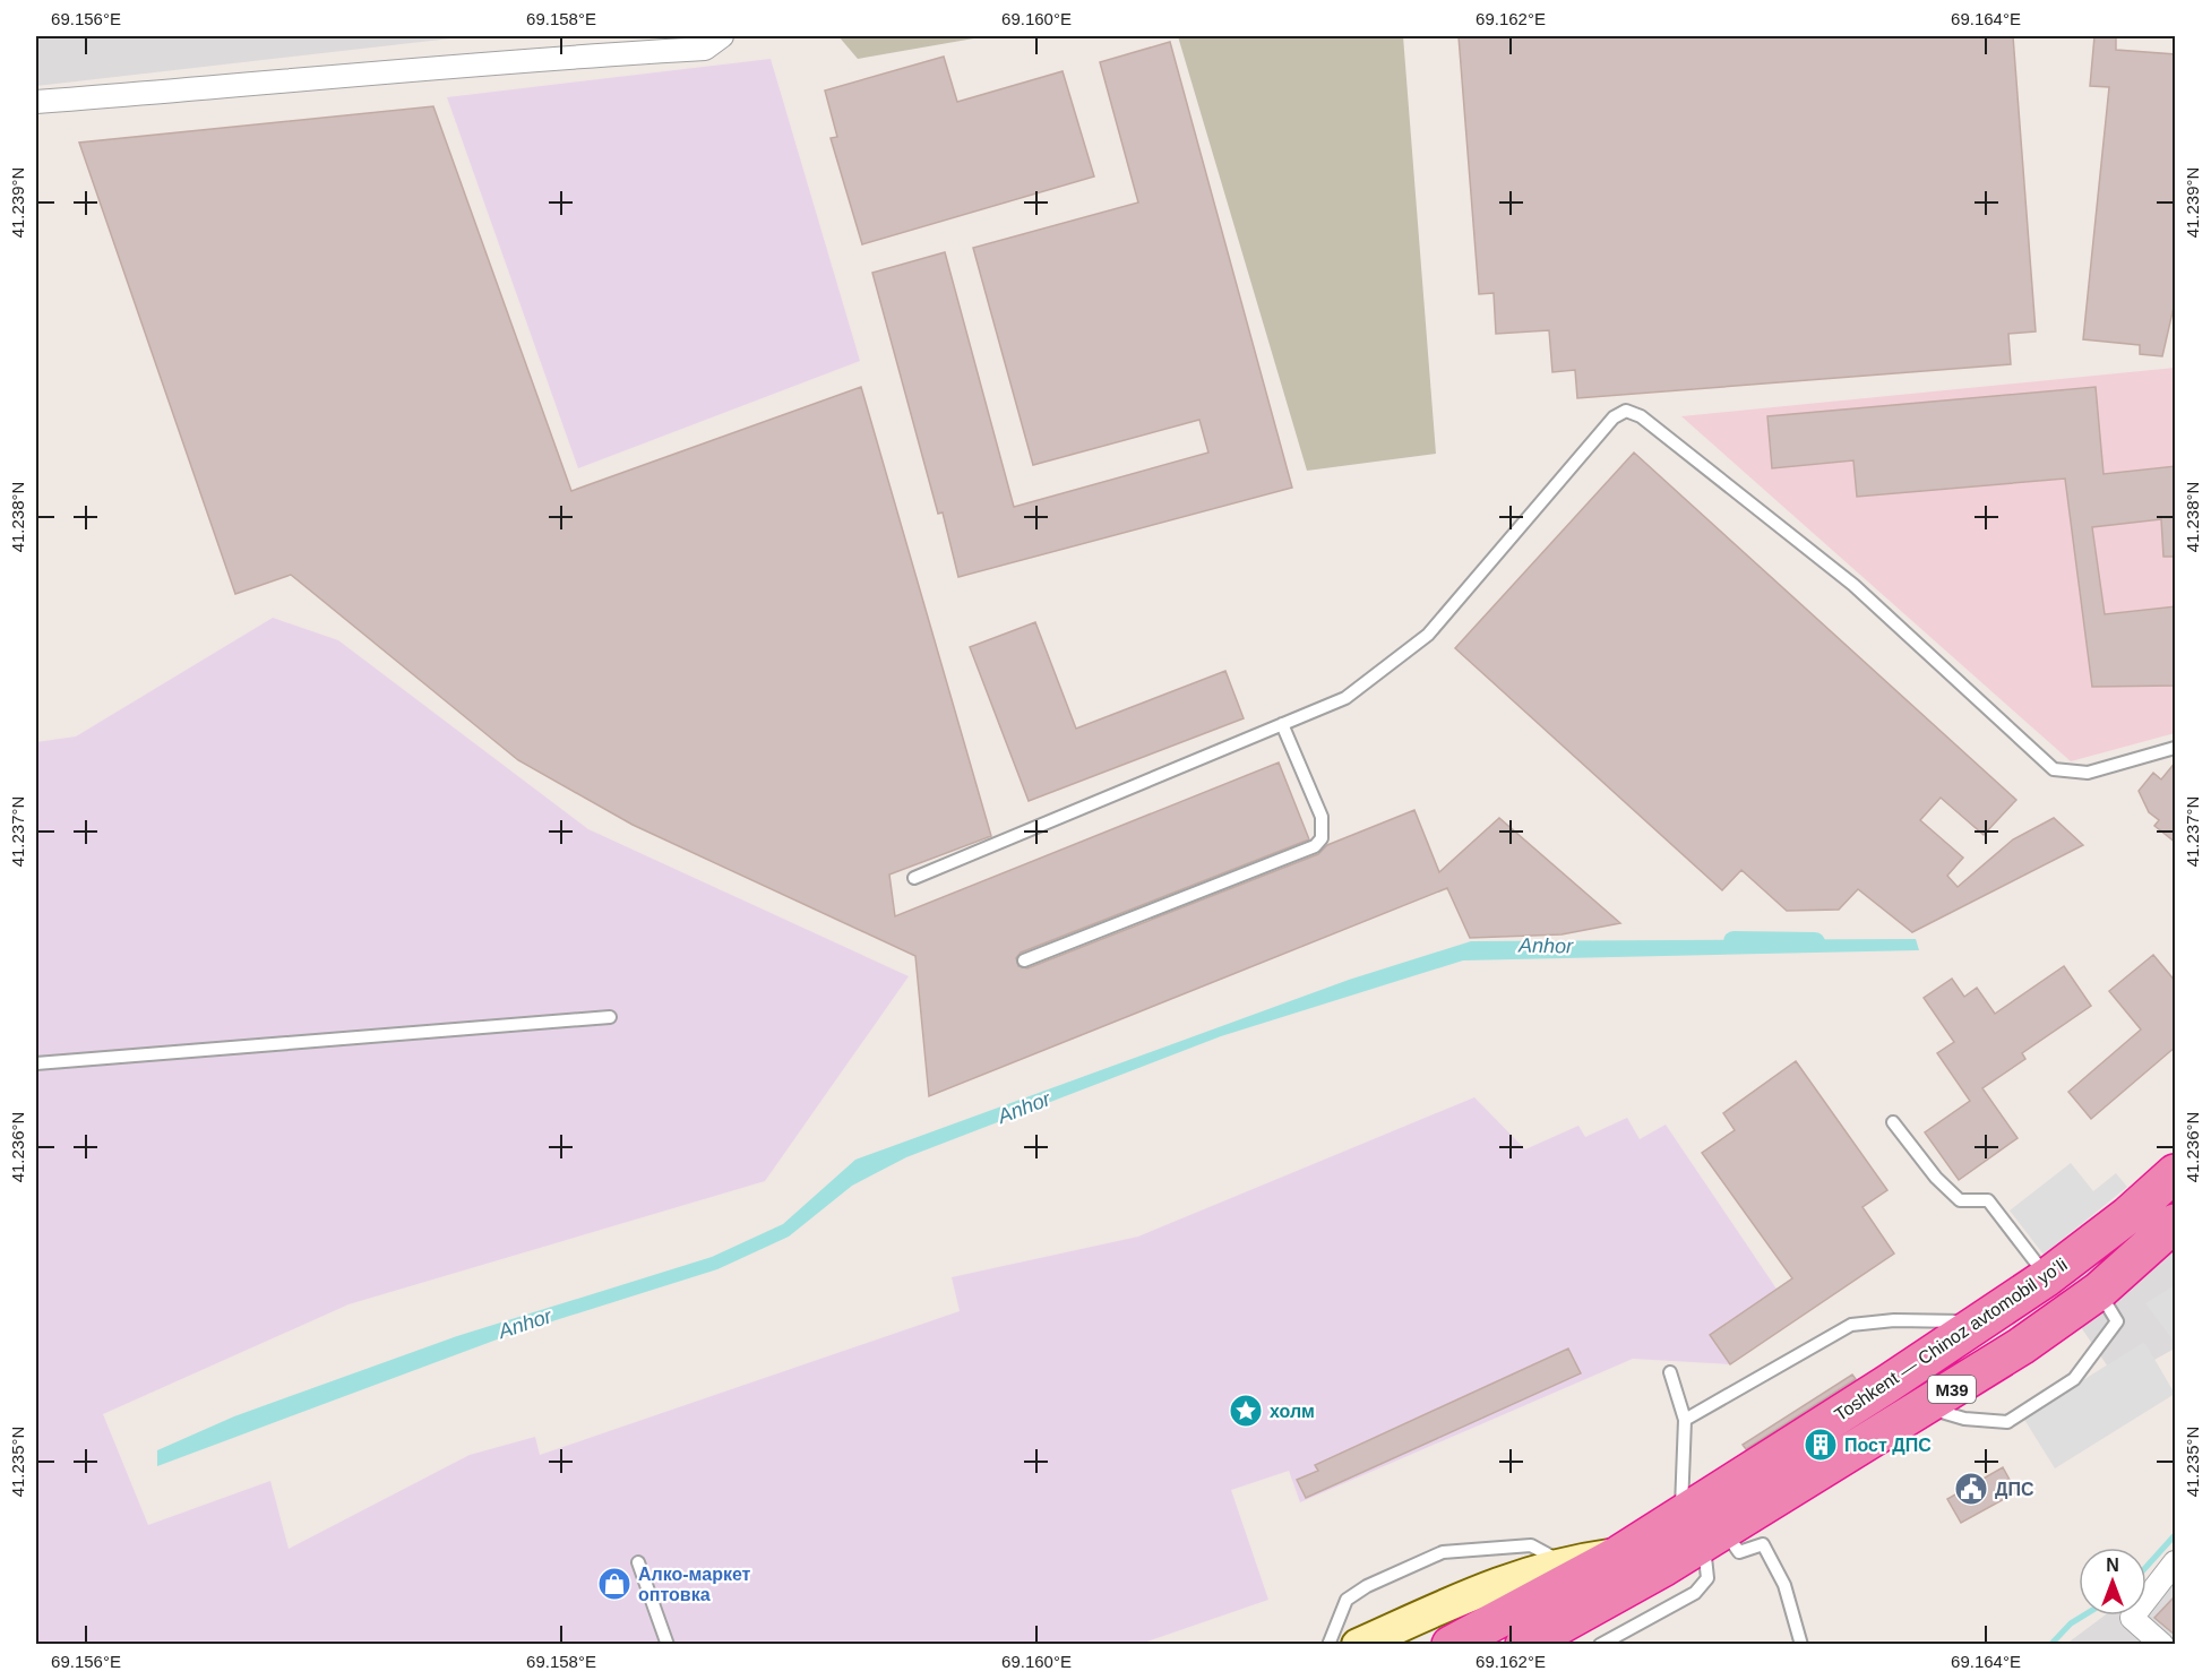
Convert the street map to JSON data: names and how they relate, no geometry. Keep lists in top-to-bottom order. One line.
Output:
{"streets":{"highway":["Toshkent — Chinoz avtomobil yoʻli","M39"]},"crossings":[["Toshkent — Chinoz avtomobil yoʻli","M39"]],"water":["Anhor"],"places":{"place":["холм"],"building":["Пост ДПС"],"public building":["ДПС"],"shop":["Алко-маркет оптовка"]},"north":"top","coordinates":["69.156°E","69.158°E","69.160°E","69.162°E","69.164°E","41.239°N","41.238°N","41.237°N","41.236°N","41.235°N"]}
